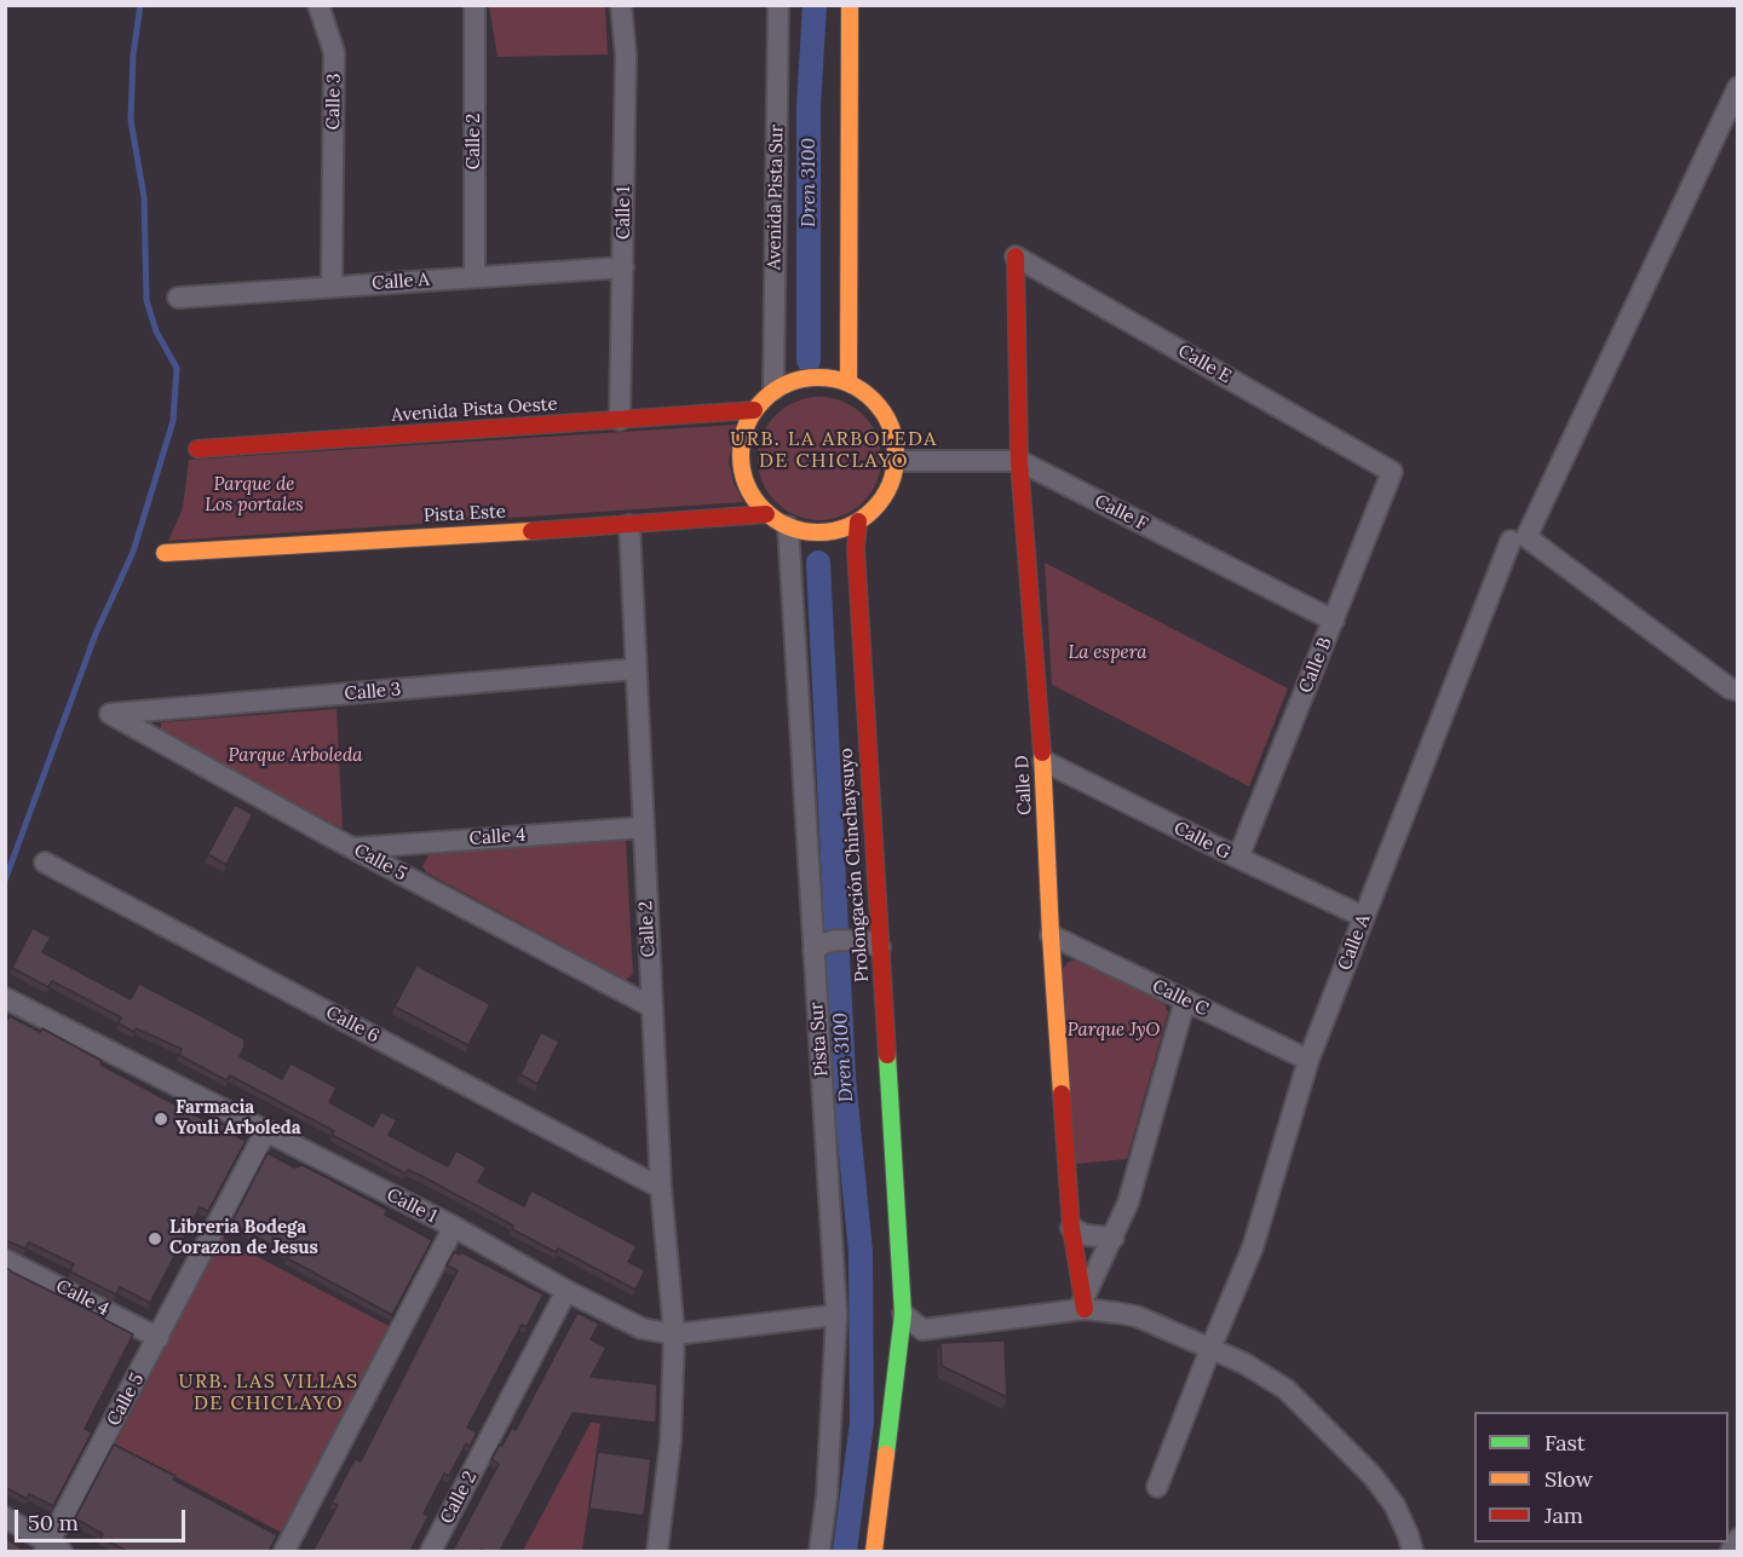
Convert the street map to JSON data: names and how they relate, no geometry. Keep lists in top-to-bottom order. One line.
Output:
{"streets":{"street":["Calle 3","Calle 2","Avenida Pista Sur","Calle 1","Calle A","Calle E","Avenida Pista Oeste","Calle F","Pista Este","Calle B","Calle D","Calle 4","Calle G","Calle 5","Prolongación Chinchaysuyo","Calle C","Calle 6","Pista Sur"]},"crossings":[["Calle 3","Calle 2"],["Calle 3","Calle A"],["Calle 3","Calle 5"],["Calle 2","Calle 1"],["Calle 2","Calle A"],["Calle 2","Pista Este"],["Calle 2","Calle 4"],["Calle 2","Calle 5"],["Calle 2","Calle 6"],["Avenida Pista Sur","Avenida Pista Oeste"],["Avenida Pista Sur","Calle F"],["Avenida Pista Sur","Pista Este"],["Avenida Pista Sur","Prolongación Chinchaysuyo"],["Avenida Pista Sur","Pista Sur"],["Calle 1","Calle A"],["Calle 1","Avenida Pista Oeste"],["Calle 1","Calle 5"],["Calle 1","Pista Sur"],["Calle A","Calle G"],["Calle A","Calle C"],["Calle E","Calle B"],["Calle E","Calle D"],["Avenida Pista Oeste","Calle F"],["Avenida Pista Oeste","Pista Este"],["Avenida Pista Oeste","Prolongación Chinchaysuyo"],["Avenida Pista Oeste","Pista Sur"],["Calle F","Pista Este"],["Calle F","Calle B"],["Calle F","Calle D"],["Calle F","Prolongación Chinchaysuyo"],["Calle F","Pista Sur"],["Pista Este","Prolongación Chinchaysuyo"],["Pista Este","Pista Sur"],["Calle B","Calle G"],["Calle D","Calle G"],["Calle D","Calle C"],["Calle 4","Calle 5"],["Prolongación Chinchaysuyo","Pista Sur"]],"districts":["URB. LA ARBOLEDA DE CHICLAYO","URB. LAS VILLAS DE CHICLAYO"],"water":["Dren 3100"],"parks":["Parque de Los portales","La espera","Parque Arboleda","Parque JyO"],"places":["Farmacia Youli Arboleda","Libreria Bodega Corazon de Jesus"],"legend":["Fast","Slow","Jam"],"scale_bar":"50 m"}
